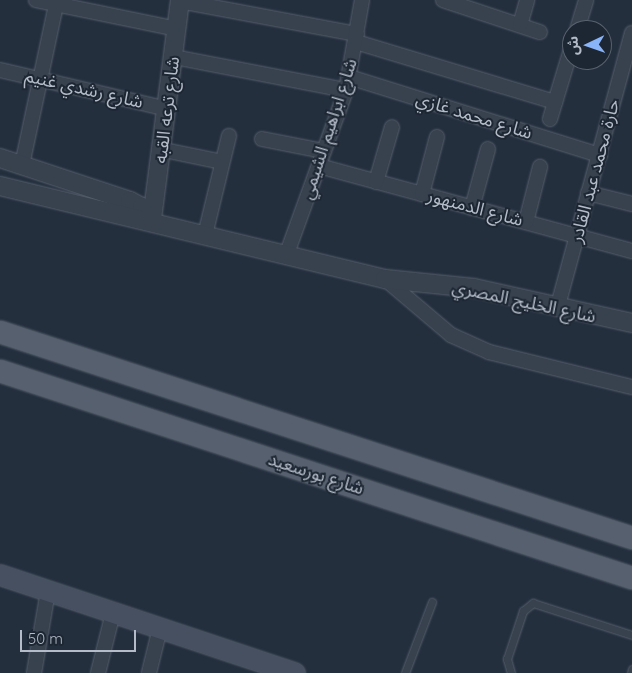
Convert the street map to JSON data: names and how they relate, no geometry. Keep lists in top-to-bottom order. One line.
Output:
{"streets":{"main road":["شارع بورسعيد"],"street":["شارع رشدي غنيم","شارع ترعه القبه","شارع محمد غازي","شارع ابراهيم الشيمي","حارة محمد عبد القادر","شارع الدمنهور","شارع الخليج المصري"]},"crossings":[["شارع رشدي غنيم","شارع ترعه القبه"],["شارع ترعه القبه","شارع محمد غازي"],["شارع ترعه القبه","شارع الخليج المصري"],["شارع محمد غازي","شارع ابراهيم الشيمي"],["شارع محمد غازي","حارة محمد عبد القادر"],["شارع ابراهيم الشيمي","شارع الدمنهور"],["شارع ابراهيم الشيمي","شارع الخليج المصري"],["حارة محمد عبد القادر","شارع الدمنهور"],["حارة محمد عبد القادر","شارع الخليج المصري"]],"scale_bar":"50 m","north":"left"}
